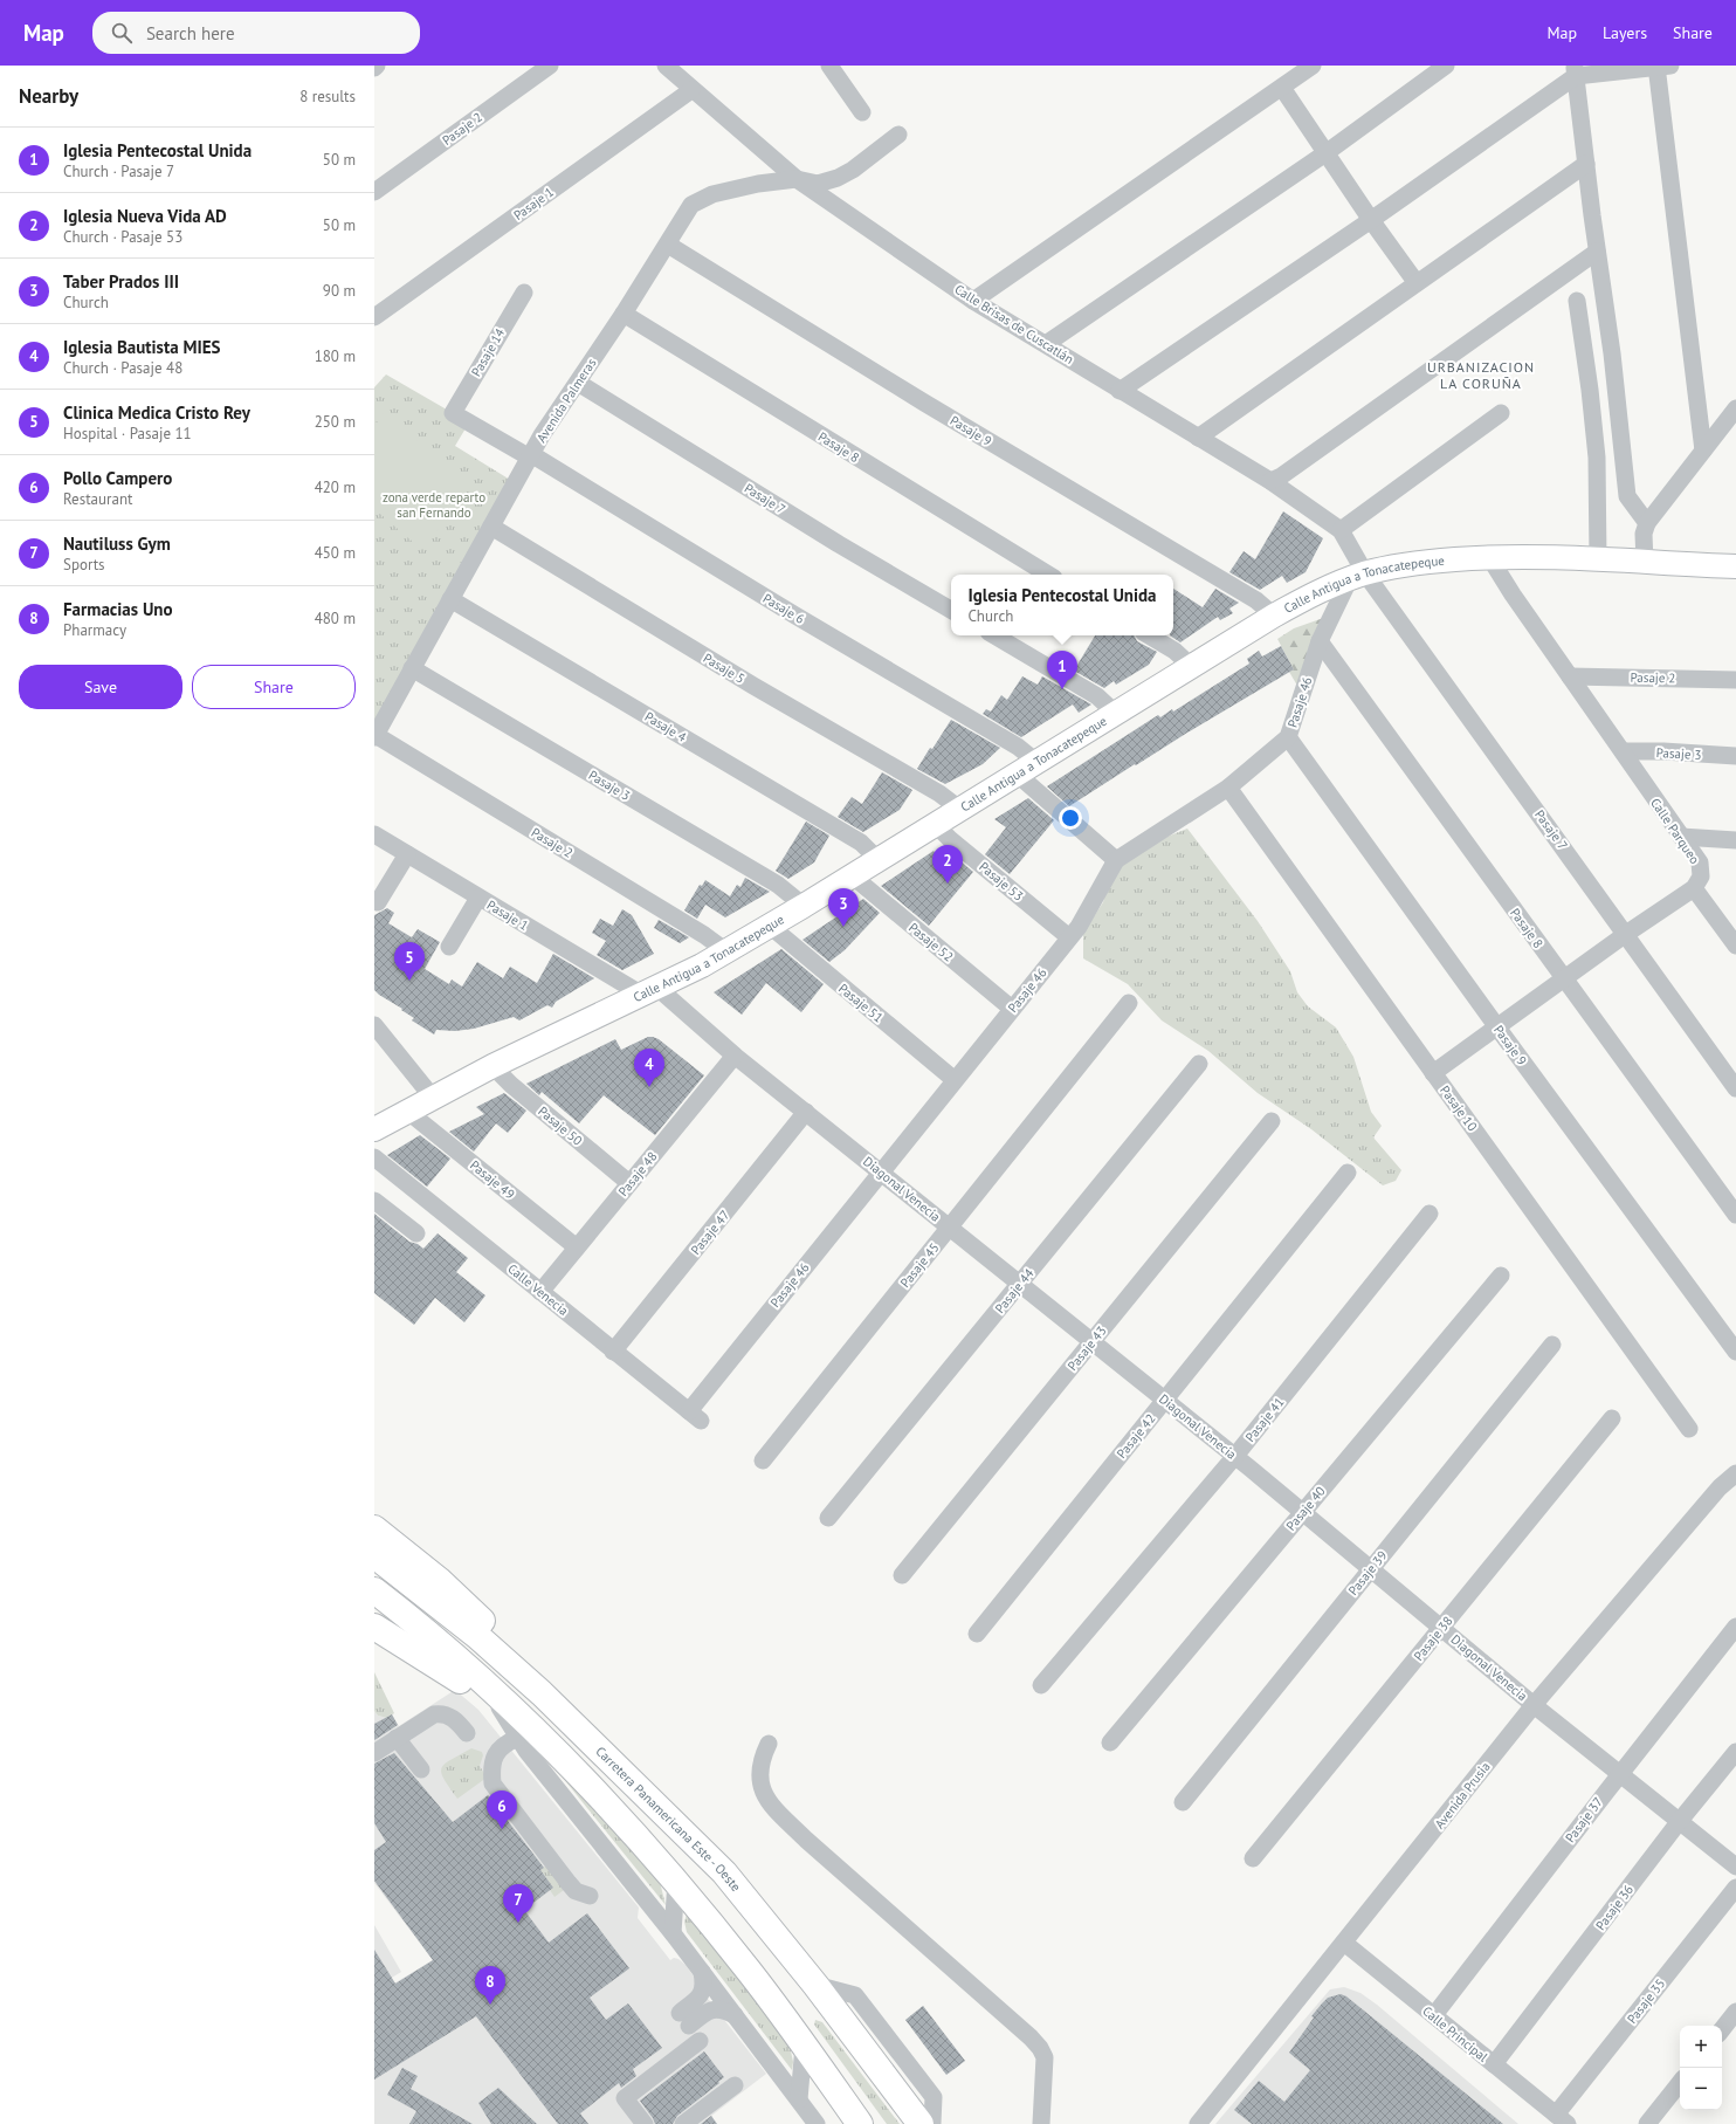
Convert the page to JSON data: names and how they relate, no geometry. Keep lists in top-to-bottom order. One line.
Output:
{"streets":{"highway":["Carretera Panamericana Este - Oeste"],"main road":["Calle Antigua a Tonacatepeque"],"street":["Pasaje 2","Pasaje 1","Calle Brisas de Cuscatlán","Pasaje 14","Avenida Palmeras","Pasaje 9","Pasaje 8","Pasaje 7","Pasaje 6","Pasaje 5","Pasaje 46","Pasaje 4","Pasaje 3","Calle Parqueo","Pasaje 53","Pasaje 52","Pasaje 51","Pasaje 10","Pasaje 50","Pasaje 48","Pasaje 49","Diagonal Venecia","Pasaje 47","Pasaje 45","Calle Venecia","Pasaje 44","Pasaje 43","Pasaje 41","Pasaje 42","Pasaje 40","Pasaje 39","Pasaje 38","Avenida Prusia","Pasaje 37","Pasaje 36","Pasaje 35","Calle Principal"]},"crossings":[["Pasaje 2","Avenida Palmeras"],["Pasaje 2","Calle Antigua a Tonacatepeque"],["Pasaje 2","Calle Parqueo"],["Pasaje 1","Calle Brisas de Cuscatlán"],["Pasaje 1","Calle Antigua a Tonacatepeque"],["Pasaje 1","Diagonal Venecia"],["Calle Brisas de Cuscatlán","Avenida Palmeras"],["Calle Brisas de Cuscatlán","Pasaje 7"],["Calle Brisas de Cuscatlán","Calle Antigua a Tonacatepeque"],["Calle Brisas de Cuscatlán","Pasaje 46"],["Pasaje 14","Pasaje 6"],["Avenida Palmeras","Pasaje 9"],["Avenida Palmeras","Pasaje 8"],["Avenida Palmeras","Pasaje 7"],["Avenida Palmeras","Pasaje 6"],["Avenida Palmeras","Pasaje 5"],["Avenida Palmeras","Pasaje 4"],["Avenida Palmeras","Pasaje 3"],["Pasaje 9","Calle Antigua a Tonacatepeque"],["Pasaje 9","Pasaje 46"],["Pasaje 8","Pasaje 46"],["Pasaje 7","Calle Antigua a Tonacatepeque"],["Pasaje 7","Pasaje 46"],["Calle Antigua a Tonacatepeque","Pasaje 6"],["Calle Antigua a Tonacatepeque","Pasaje 5"],["Calle Antigua a Tonacatepeque","Pasaje 46"],["Calle Antigua a Tonacatepeque","Pasaje 4"],["Calle Antigua a Tonacatepeque","Pasaje 3"],["Calle Antigua a Tonacatepeque","Calle Parqueo"],["Calle Antigua a Tonacatepeque","Pasaje 53"],["Calle Antigua a Tonacatepeque","Pasaje 52"],["Calle Antigua a Tonacatepeque","Pasaje 51"],["Calle Antigua a Tonacatepeque","Pasaje 50"],["Calle Antigua a Tonacatepeque","Pasaje 49"],["Calle Antigua a Tonacatepeque","Diagonal Venecia"],["Pasaje 46","Pasaje 53"],["Pasaje 46","Pasaje 52"],["Pasaje 46","Pasaje 51"],["Pasaje 46","Pasaje 10"],["Pasaje 46","Diagonal Venecia"],["Pasaje 46","Calle Venecia"],["Pasaje 3","Calle Parqueo"],["Pasaje 50","Pasaje 48"],["Pasaje 48","Pasaje 49"],["Pasaje 48","Diagonal Venecia"],["Pasaje 48","Calle Venecia"],["Diagonal Venecia","Pasaje 47"],["Diagonal Venecia","Pasaje 45"],["Diagonal Venecia","Pasaje 44"],["Diagonal Venecia","Pasaje 43"],["Diagonal Venecia","Pasaje 41"],["Diagonal Venecia","Pasaje 42"],["Diagonal Venecia","Pasaje 40"],["Diagonal Venecia","Pasaje 39"],["Diagonal Venecia","Pasaje 38"],["Diagonal Venecia","Avenida Prusia"],["Diagonal Venecia","Pasaje 37"],["Diagonal Venecia","Pasaje 36"],["Pasaje 47","Calle Venecia"],["Avenida Prusia","Calle Principal"],["Pasaje 37","Calle Principal"],["Pasaje 36","Calle Principal"],["Pasaje 35","Calle Principal"]],"districts":["URBANIZACION LA CORUÑA"],"parks":["zona verde reparto san Fernando"],"page":{"header":"Map","search":"Search here","nav":["Map","Layers","Share"],"heading":["Nearby","8 results"],"list":[{"mark":"1","name":"Iglesia Pentecostal Unida","note":"Church · Pasaje 7","value":"50 m"},{"mark":"2","name":"Iglesia Nueva Vida AD","note":"Church · Pasaje 53","value":"50 m"},{"mark":"3","name":"Taber Prados III","note":"Church","value":"90 m"},{"mark":"4","name":"Iglesia Bautista MIES","note":"Church · Pasaje 48","value":"180 m"},{"mark":"5","name":"Clinica Medica Cristo Rey","note":"Hospital · Pasaje 11","value":"250 m"},{"mark":"6","name":"Pollo Campero","note":"Restaurant","value":"420 m"},{"mark":"7","name":"Nautiluss Gym","note":"Sports","value":"450 m"},{"mark":"8","name":"Farmacias Uno","note":"Pharmacy","value":"480 m"}],"popup":["Iglesia Pentecostal Unida","Church"],"buttons":["Save","Share"],"pins":["1","2","3","5","4","6","7","8"],"map_buttons":["+","−"]}}
